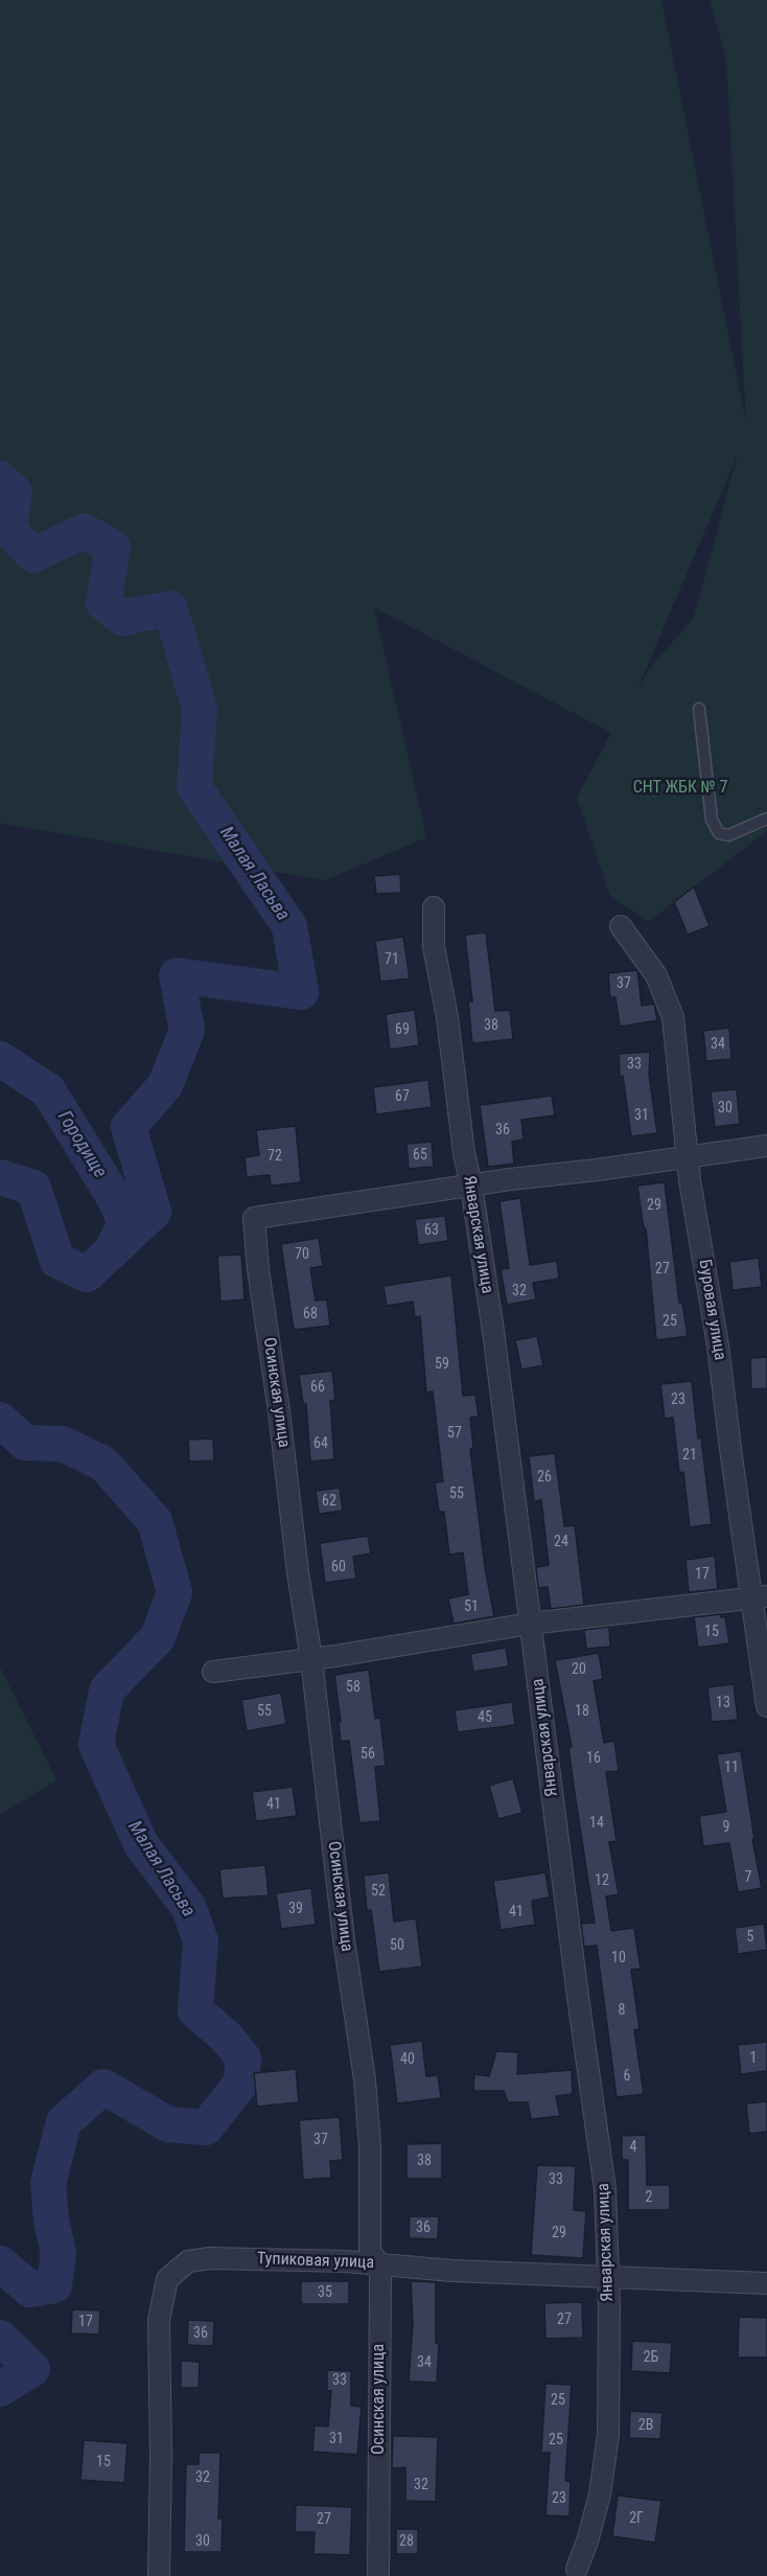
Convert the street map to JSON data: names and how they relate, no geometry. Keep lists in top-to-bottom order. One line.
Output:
{"streets":{"street":["Январская улица","Буровая улица","Осинская улица","Тупиковая улица"]},"crossings":[["Январская улица","Осинская улица"],["Январская улица","Тупиковая улица"],["Осинская улица","Тупиковая улица"]],"water":["Малая Ласьва","Городище"],"parks":["СНТ ЖБК № 7"],"house_numbers":["71","37","38","69","34","33","67","30","31","36","65","72","29","63","70","27","32","68","25","59","66","23","57","64","21","26","55","62","24","60","17","51","15","20","58","13","55","18","45","56","16","11","41","14","9","7","12","52","39","41","5","50","10","8","1","40","6","37","4","38","33","2","36","29","35","27","17","36","2Б","34","33","25","2В","31","25","15","32","32","23","2Г","27","30","28"]}
